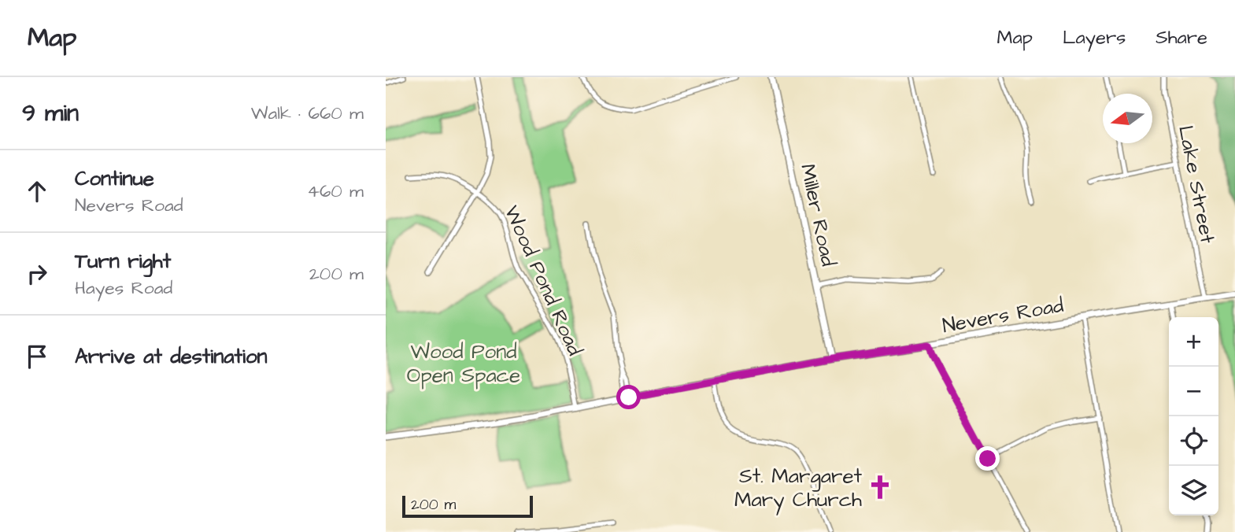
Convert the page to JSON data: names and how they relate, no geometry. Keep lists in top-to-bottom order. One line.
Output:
{"streets":{"street":["Lake Street","Miller Road","Wood Pond Road","Nevers Road"]},"crossings":[["Lake Street","Nevers Road"],["Miller Road","Nevers Road"],["Wood Pond Road","Nevers Road"]],"parks":["Wood Pond Open Space"],"places":{"church":["St. Margaret Mary Church"]},"scale_bar":"200 m","north":"left","page":{"header":"Map","nav":["Map","Layers","Share"],"heading":["9 min","Walk · 660 m"],"list":[["Continue","Nevers Road","460 m"],["Turn right","Hayes Road","200 m"],"Arrive at destination"],"map_buttons":["+","−"],"scale":"200 m"}}
